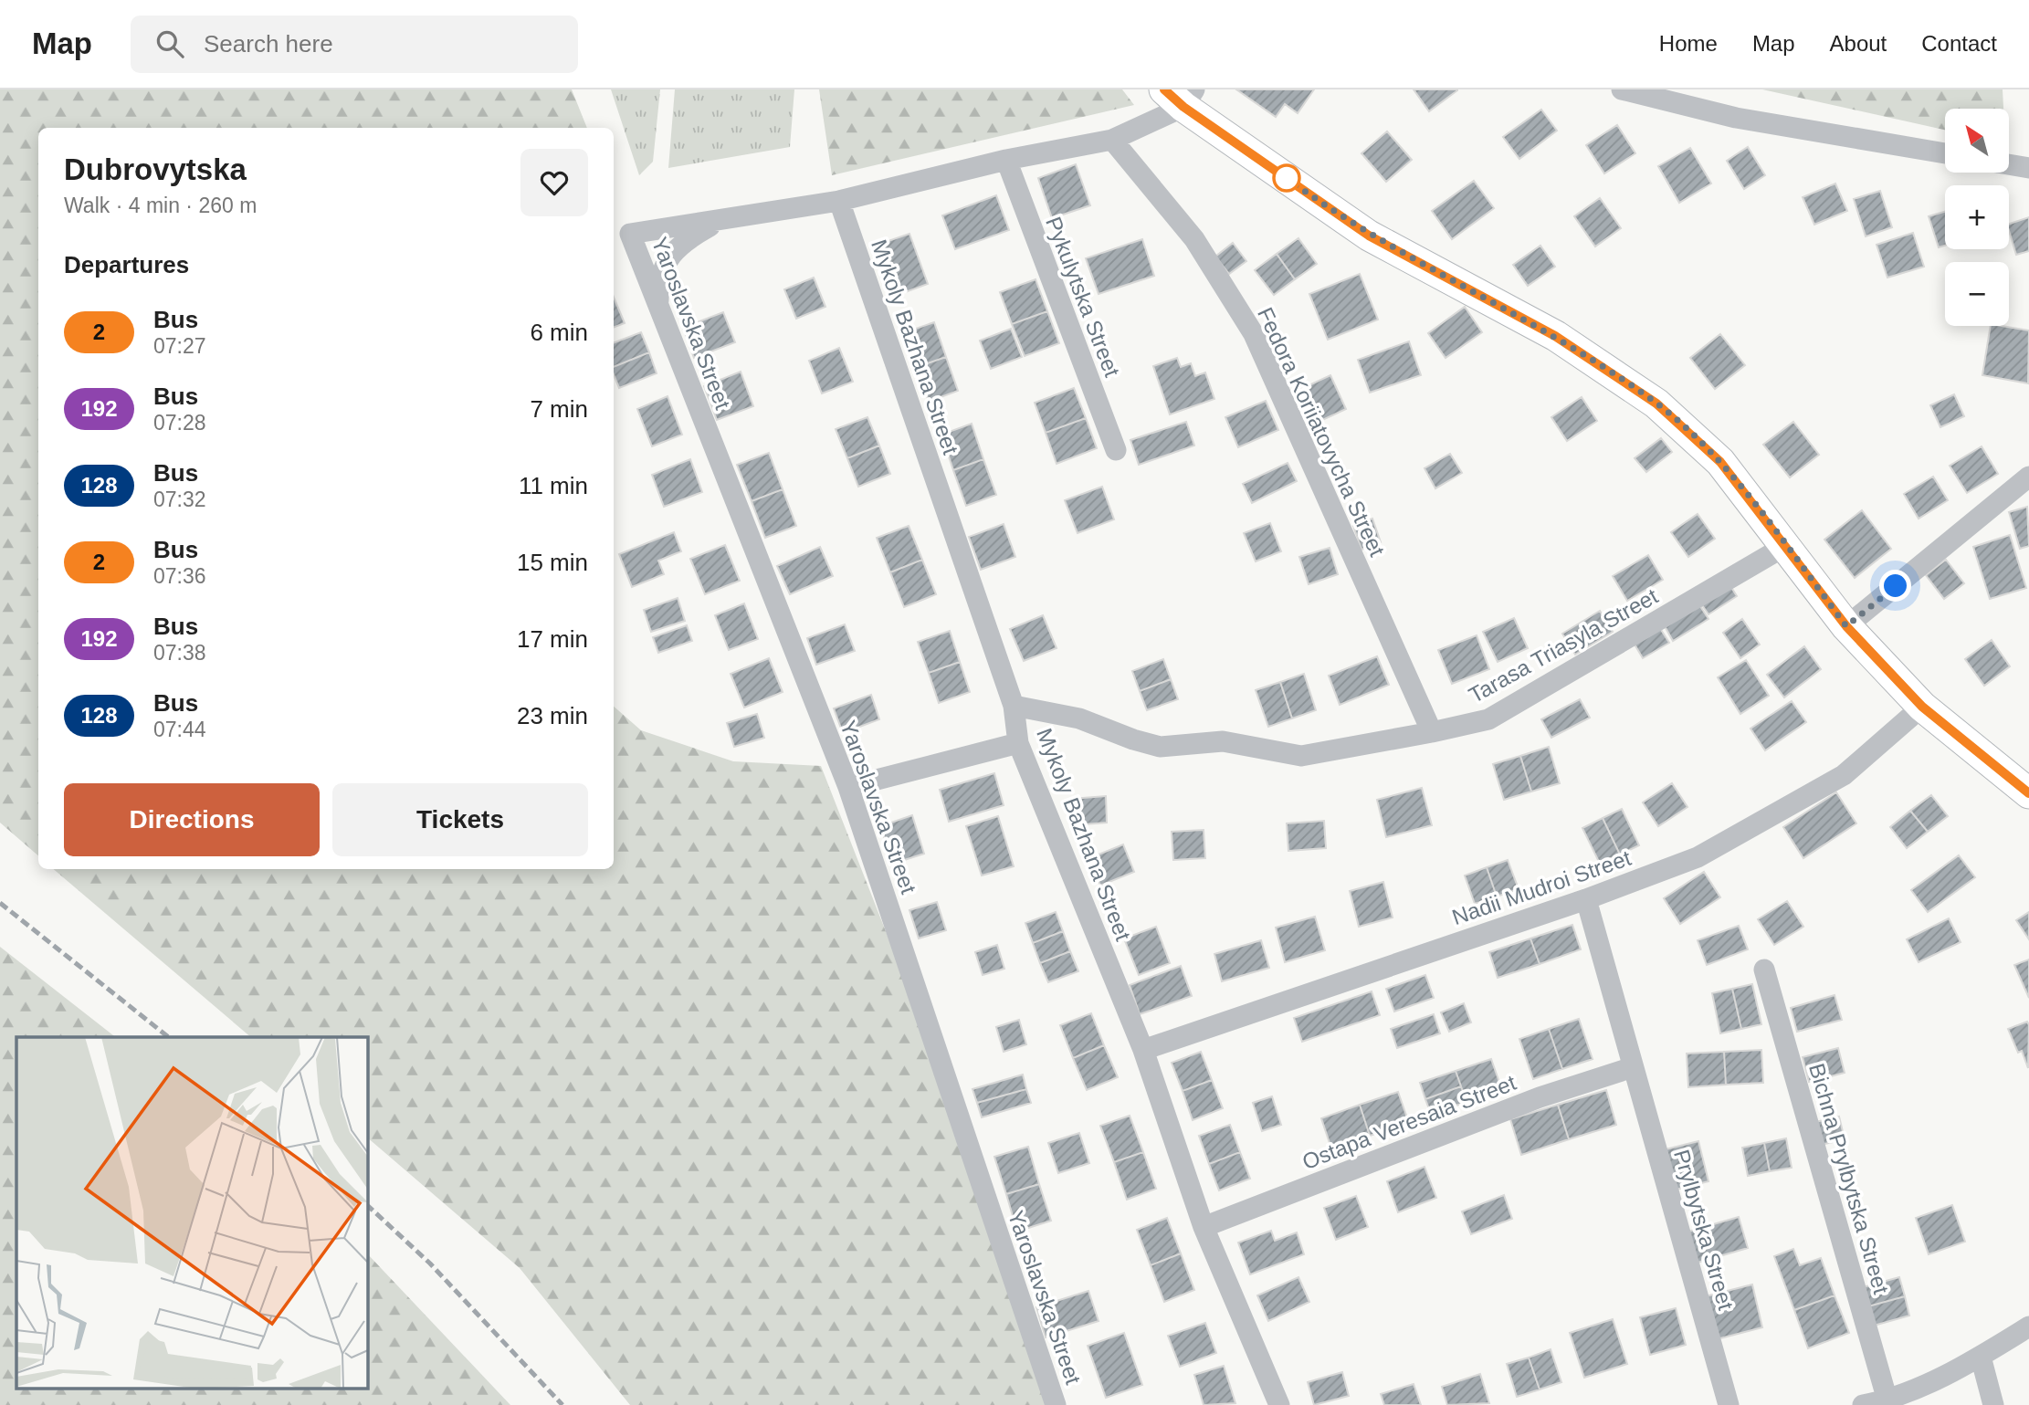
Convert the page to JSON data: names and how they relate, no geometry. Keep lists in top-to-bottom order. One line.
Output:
{"streets":{"street":["Pykulytska Street","Yaroslavska Street","Mykoly Bazhana Street","Fedora Koriiatovycha Street","Tarasa Triasyla Street","Nadii Mudroi Street","Ostapa Veresaia Street","Bichna Prylbytska Street","Prylbytska Street"]},"crossings":[["Mykoly Bazhana Street","Tarasa Triasyla Street"],["Mykoly Bazhana Street","Nadii Mudroi Street"],["Mykoly Bazhana Street","Ostapa Veresaia Street"],["Fedora Koriiatovycha Street","Tarasa Triasyla Street"],["Nadii Mudroi Street","Prylbytska Street"],["Ostapa Veresaia Street","Prylbytska Street"]],"lines":["bus line 2"],"north":"top left","page":{"header":"Map","search":"Search here","nav":["Home","Map","About","Contact"],"map_buttons":["+","−"],"heading":[["Dubrovytska","Walk · 4 min · 260 m"],"Departures"],"list":[{"mark":"2","name":"Bus","note":"07:27","value":"6 min"},{"mark":"192","name":"Bus","note":"07:28","value":"7 min"},{"mark":"128","name":"Bus","note":"07:32","value":"11 min"},{"mark":"2","name":"Bus","note":"07:36","value":"15 min"},{"mark":"192","name":"Bus","note":"07:38","value":"17 min"},{"mark":"128","name":"Bus","note":"07:44","value":"23 min"}],"buttons":["Directions","Tickets"]}}
